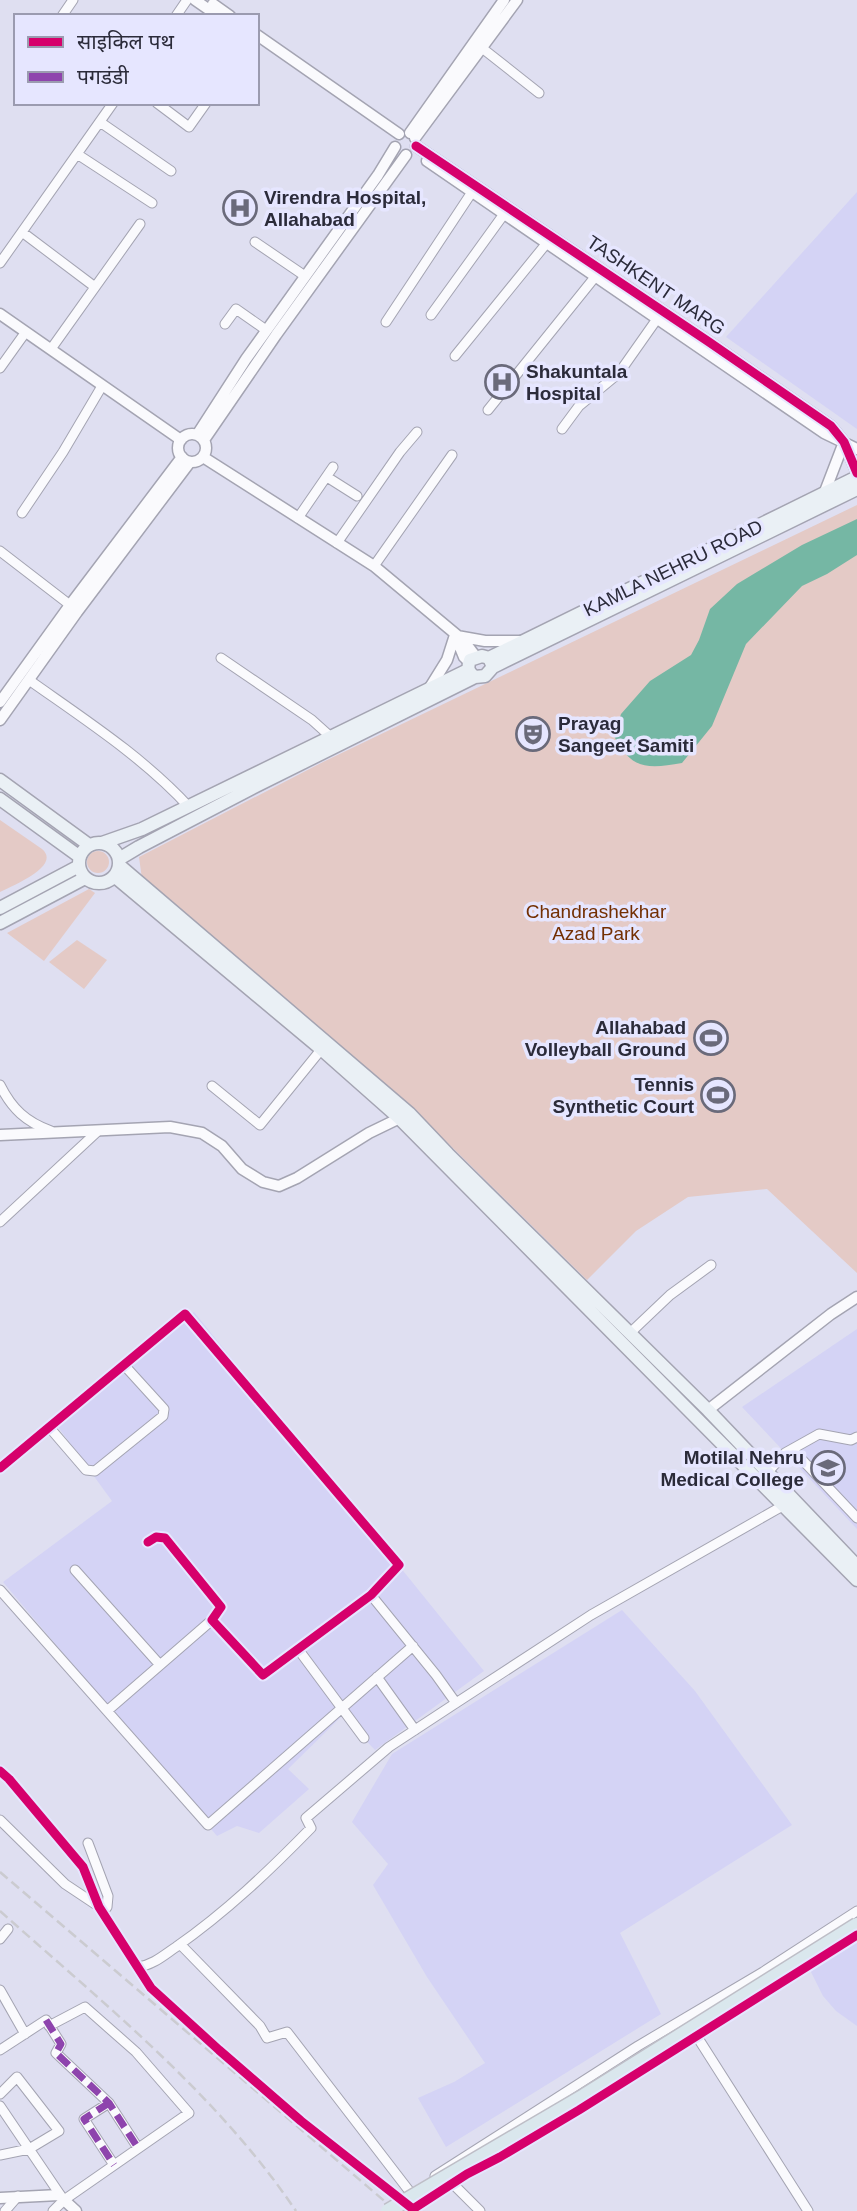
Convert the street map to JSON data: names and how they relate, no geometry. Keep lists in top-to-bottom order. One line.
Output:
{"streets":{"main road":["KAMLA NEHRU ROAD"],"street":["TASHKENT MARG"]},"crossings":[["TASHKENT MARG","KAMLA NEHRU ROAD"]],"parks":["Chandrashekhar Azad Park"],"places":{"hospital":["Virendra Hospital, Allahabad","Shakuntala Hospital"],"theatre":["Prayag Sangeet Samiti"],"sports":["Allahabad Volleyball Ground","Tennis Synthetic Court"],"school or university":["Motilal Nehru Medical College"]},"legend":["साइकिल पथ","पगडंडी"]}
